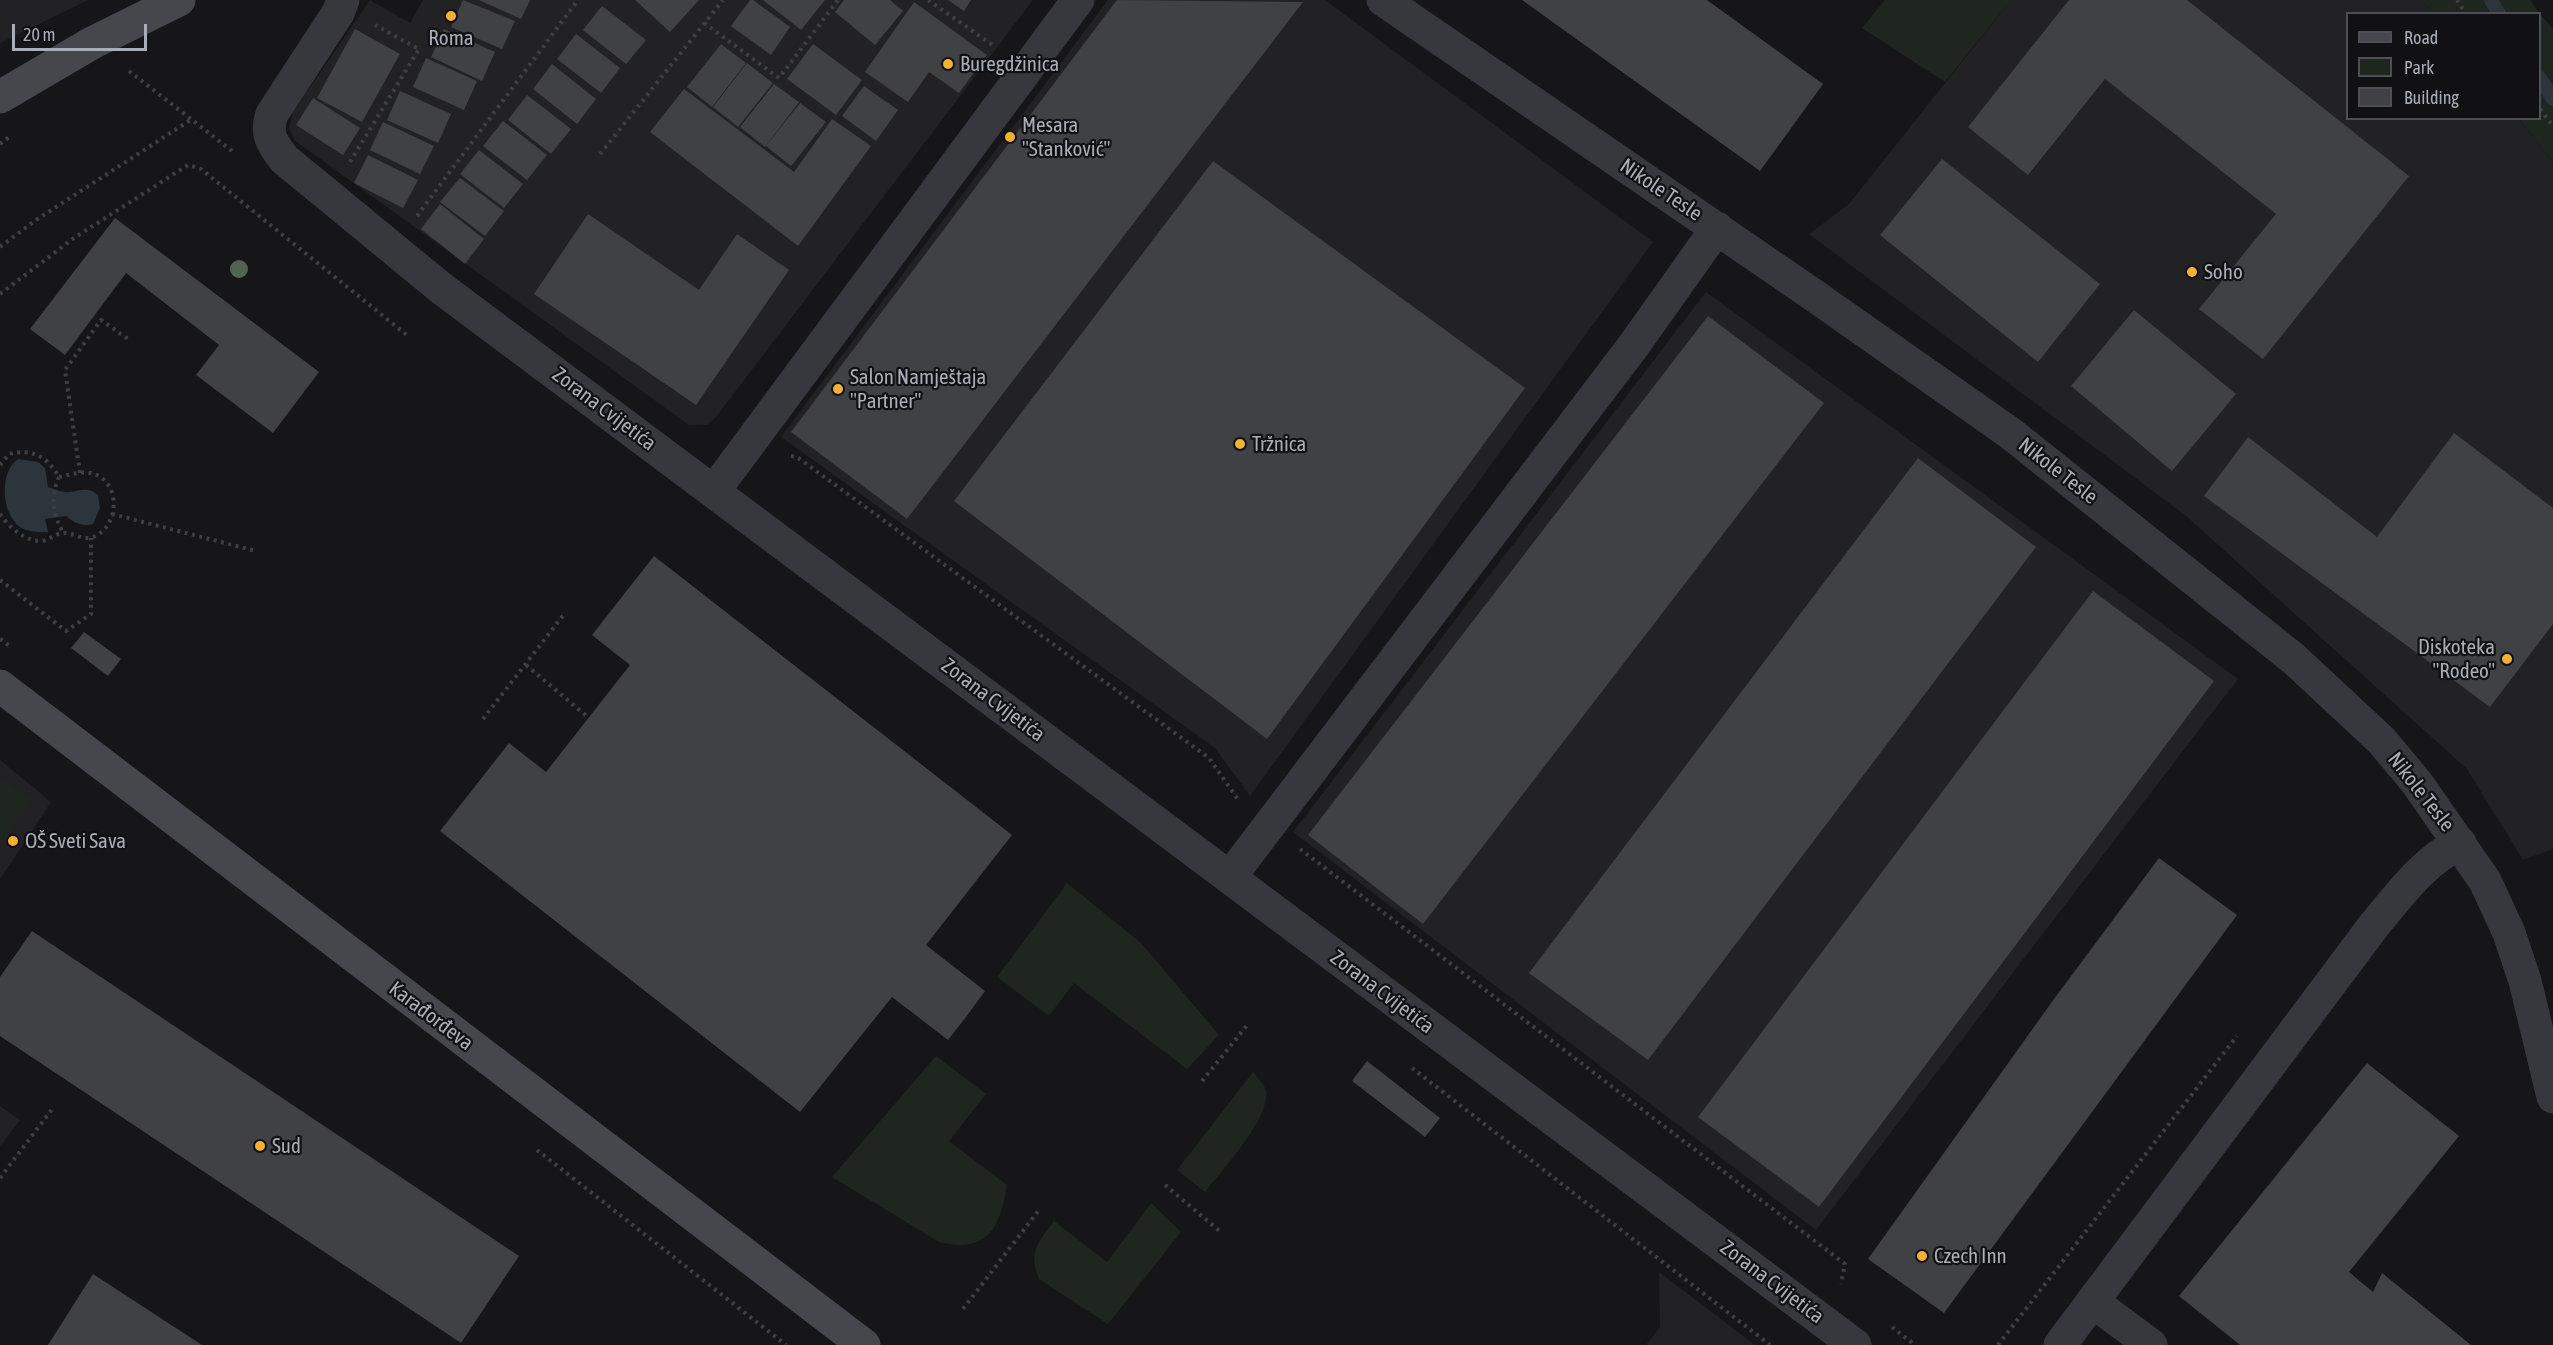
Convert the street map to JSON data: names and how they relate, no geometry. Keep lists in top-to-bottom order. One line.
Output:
{"streets":{"street":["Nikole Tesle","Zorana Cvijetića","Karađorđeva"]},"places":["Roma","Buregdžinica","Mesara \"Stanković\"","Soho","Salon Namještaja \"Partner\"","Tržnica","Diskoteka \"Rodeo\"","OŠ Sveti Sava","Sud","Czech Inn"],"legend":["Road","Park","Building"],"scale_bar":"20 m"}
